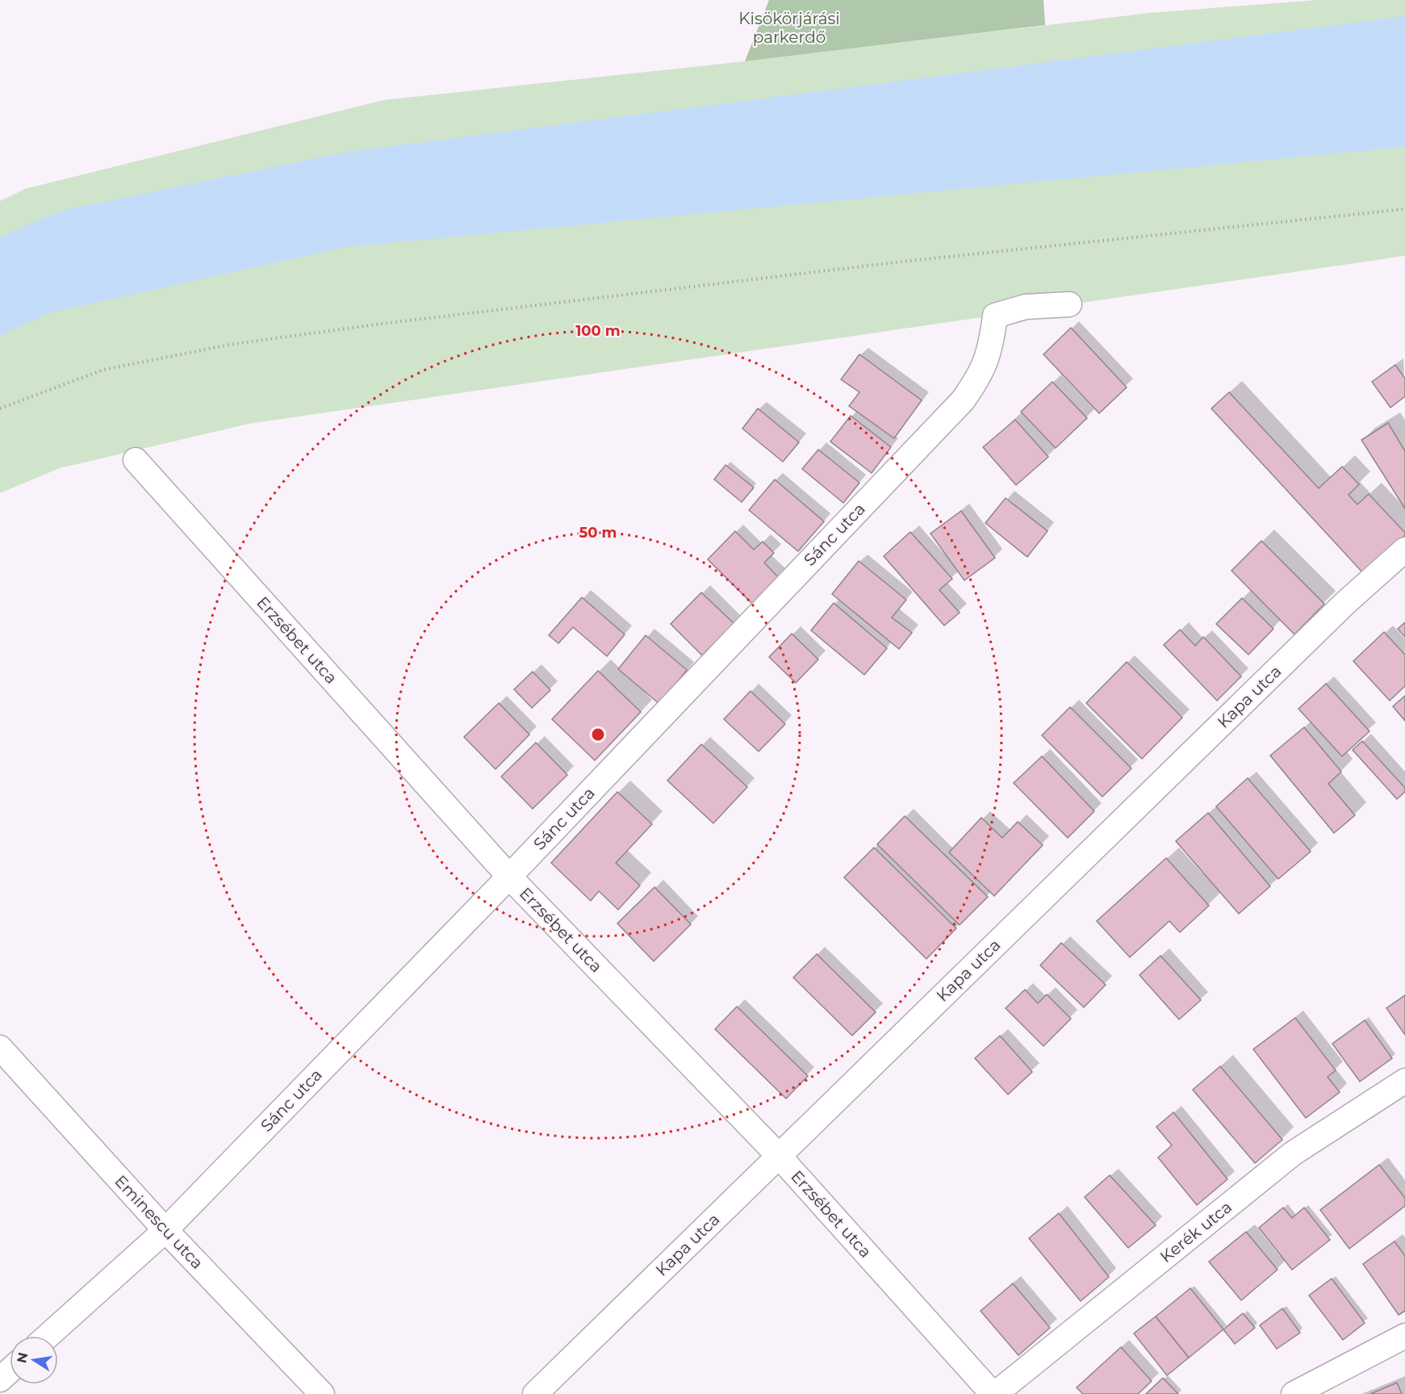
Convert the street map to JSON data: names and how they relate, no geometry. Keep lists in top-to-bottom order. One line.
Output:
{"streets":{"street":["Sánc utca","Erzsébet utca","Kapa utca","Eminescu utca","Kerék utca"]},"crossings":[["Sánc utca","Erzsébet utca"],["Sánc utca","Eminescu utca"],["Erzsébet utca","Kapa utca"],["Erzsébet utca","Kerék utca"]],"parks":["Kisökörjárási parkerdő"],"north":"left","rings":["100 m","50 m"]}
